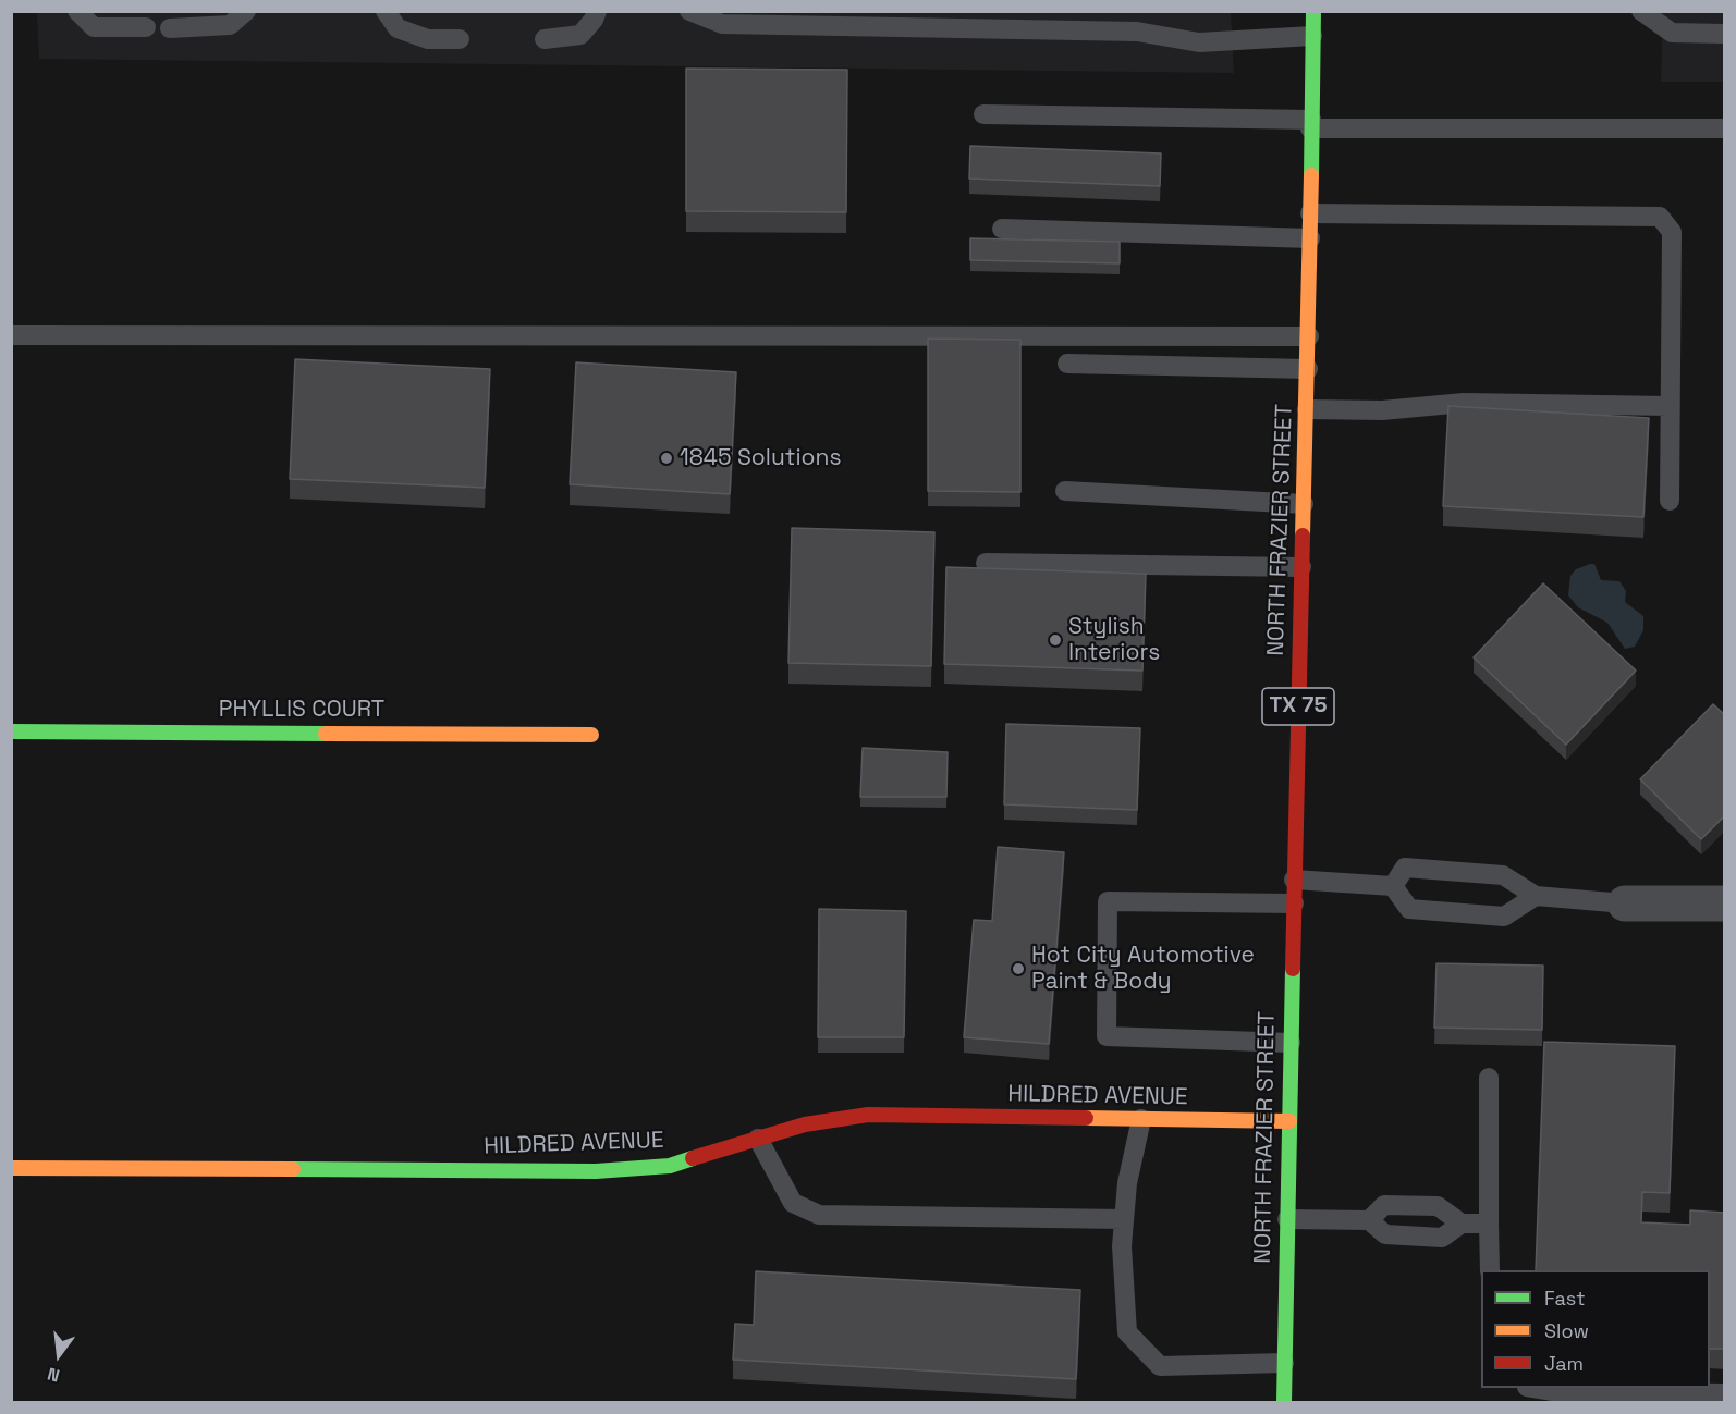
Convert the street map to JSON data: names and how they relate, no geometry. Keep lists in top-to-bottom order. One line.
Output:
{"streets":{"street":["NORTH FRAZIER STREET","TX 75","PHYLLIS COURT","HILDRED AVENUE"]},"crossings":[["NORTH FRAZIER STREET","HILDRED AVENUE"]],"places":["1845 Solutions","Stylish Interiors","Hot City Automotive Paint & Body"],"legend":["Fast","Slow","Jam"],"north":"bottom"}
